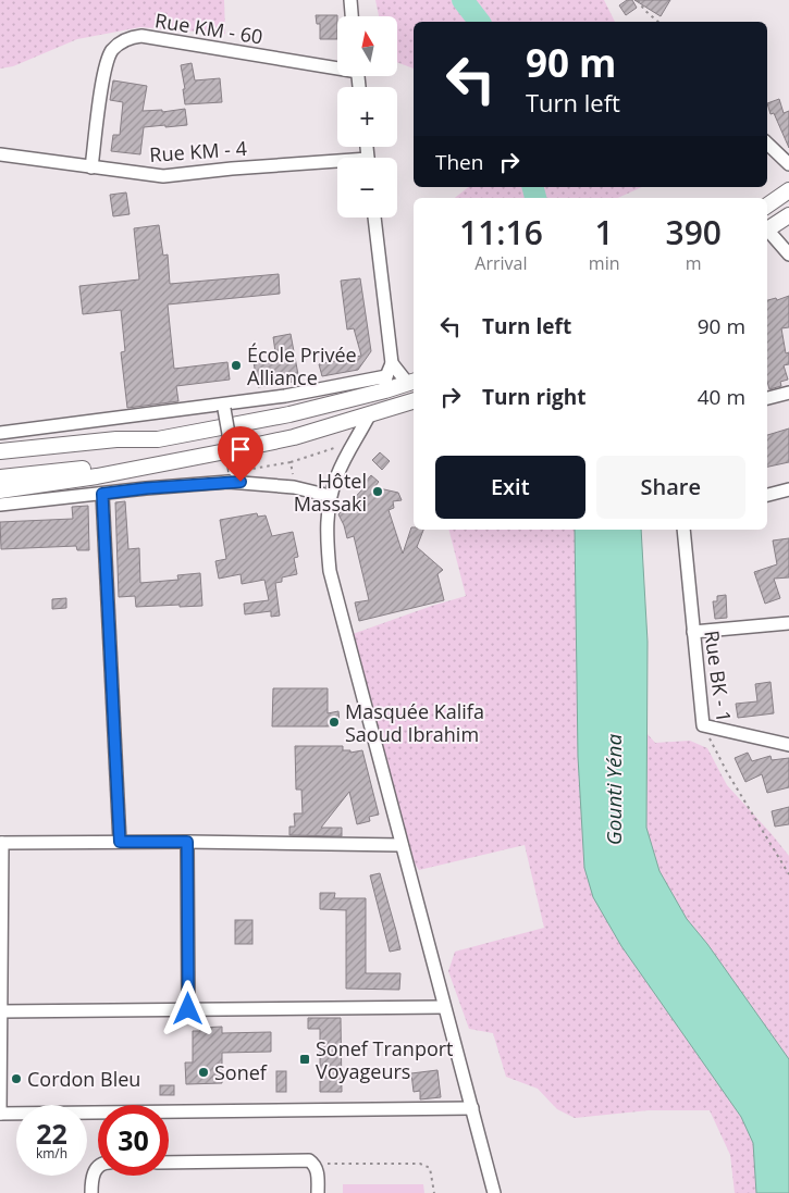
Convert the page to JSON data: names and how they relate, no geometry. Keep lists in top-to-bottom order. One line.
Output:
{"streets":{"street":["Rue KM - 60","Rue KM - 4","Rue BK - 1"]},"crossings":[["Rue KM - 60","Rue KM - 4"]],"water":["Gounti Yéna"],"places":{"other":["École Privée Alliance","Hôtel Massaki","Masquée Kalifa Saoud Ibrahim","Sonef","Cordon Bleu"],"transit":["Sonef Tranport Voyageurs"]},"north":"top","page":{"map_buttons":["+","−"],"turn":["90 m","Turn left"],"then":"Then","eta":["11:16","Arrival","1","min","390","m"],"list":[{"name":"Turn left","value":"90 m"},{"name":"Turn right","value":"40 m"}],"buttons":["Exit","Share"],"speed":"22 km/h","limit":"30"}}
